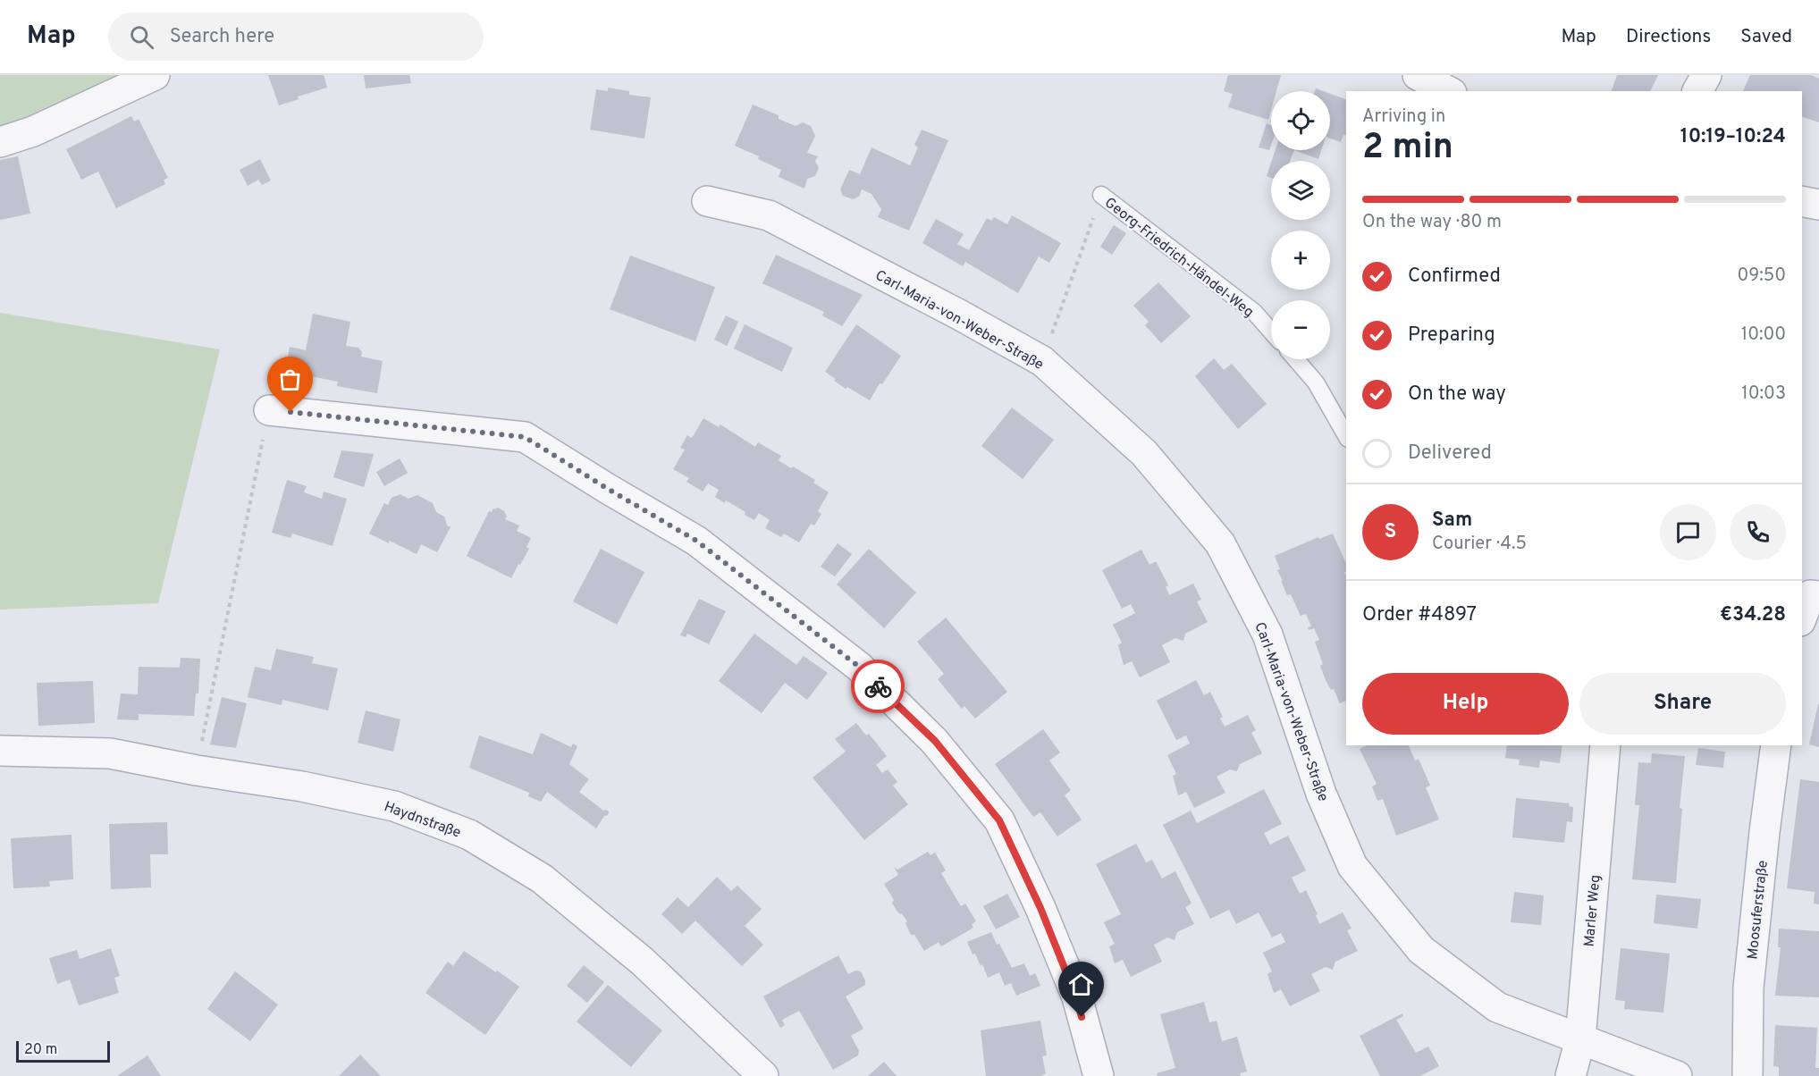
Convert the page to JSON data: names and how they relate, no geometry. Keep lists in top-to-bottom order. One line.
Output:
{"streets":{"street":["Carl-Maria-von-Weber-Straße","Haydnstraße","Moosuferstraße","Marler Weg"],"lane":["Georg-Friedrich-Händel-Weg"]},"crossings":[["Carl-Maria-von-Weber-Straße","Marler Weg"]],"scale_bar":"20 m","page":{"header":"Map","search":"Search here","nav":["Map","Directions","Saved"],"map_buttons":["+","−"],"heading":["2 min","Arriving in","10:19–10:24"],"panel":["Sam","Courier · 4.5","Order #4897","€34.28"],"bar":"On the way · 80 m","list":[["Confirmed","09:50"],["Preparing","10:00"],["On the way","10:03"],"Delivered"],"round":"S","buttons":["Help","Share"],"scale":"20 m"}}
